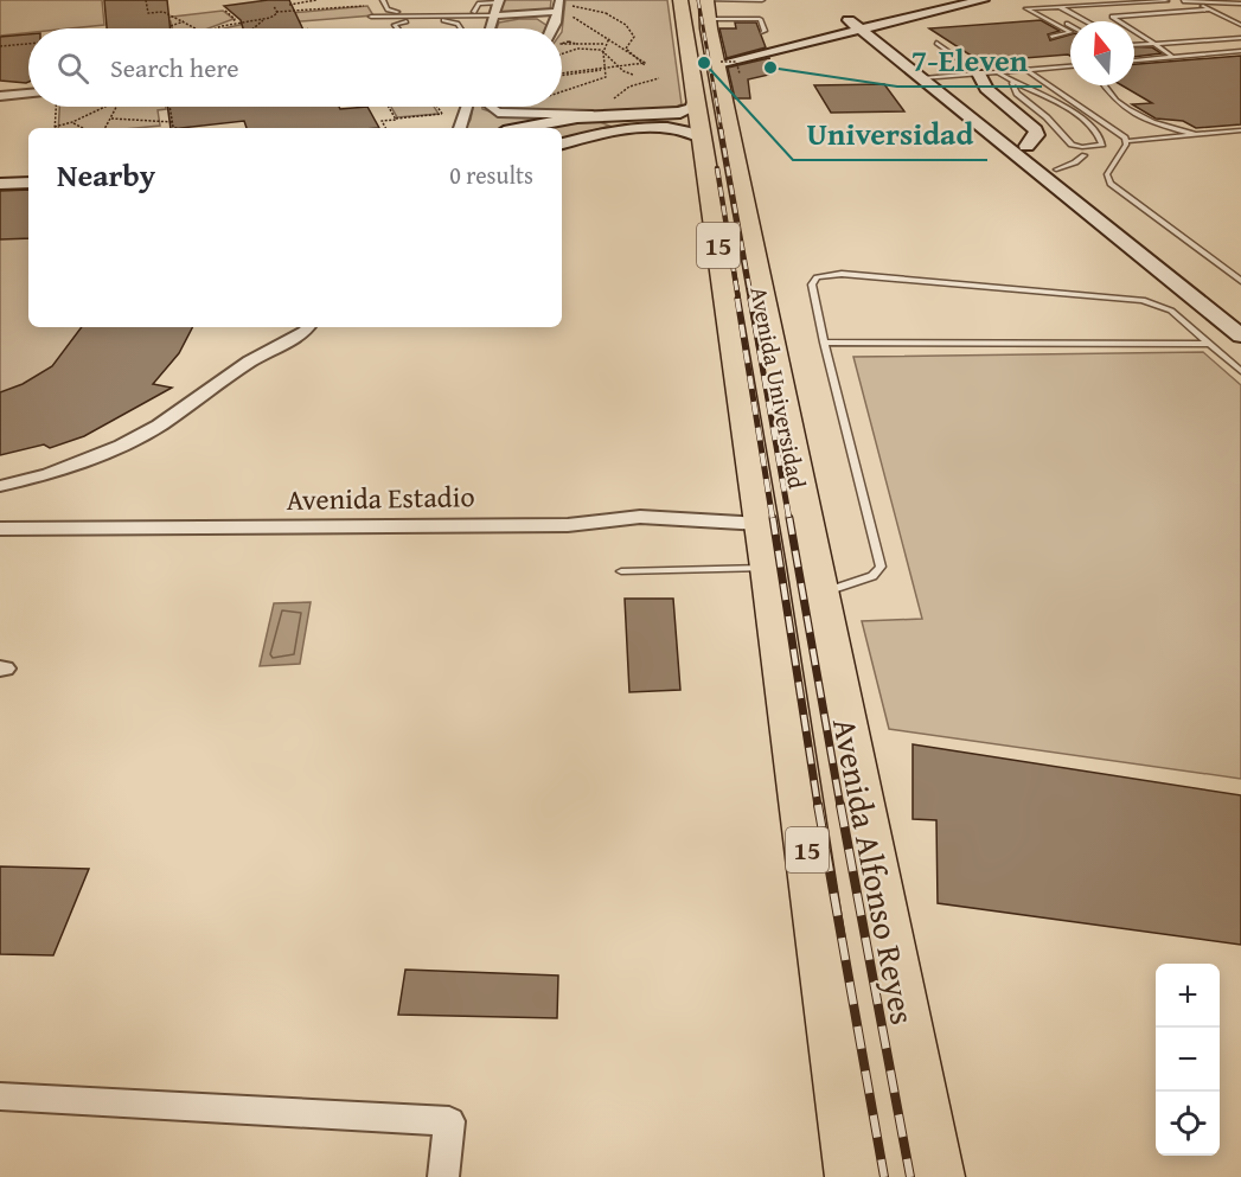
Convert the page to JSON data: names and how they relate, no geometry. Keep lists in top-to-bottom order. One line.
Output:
{"streets":{"highway":["15","Avenida Universidad","Avenida Alfonso Reyes"],"street":["Avenida Estadio"]},"crossings":[["Avenida Universidad","Avenida Estadio"],["Avenida Universidad","Avenida Alfonso Reyes"],["Avenida Estadio","Avenida Alfonso Reyes"]],"places":["Universidad","7-Eleven"],"north":"top","page":{"search":"Search here","heading":["Nearby","0 results"],"map_buttons":["+","−"]}}
